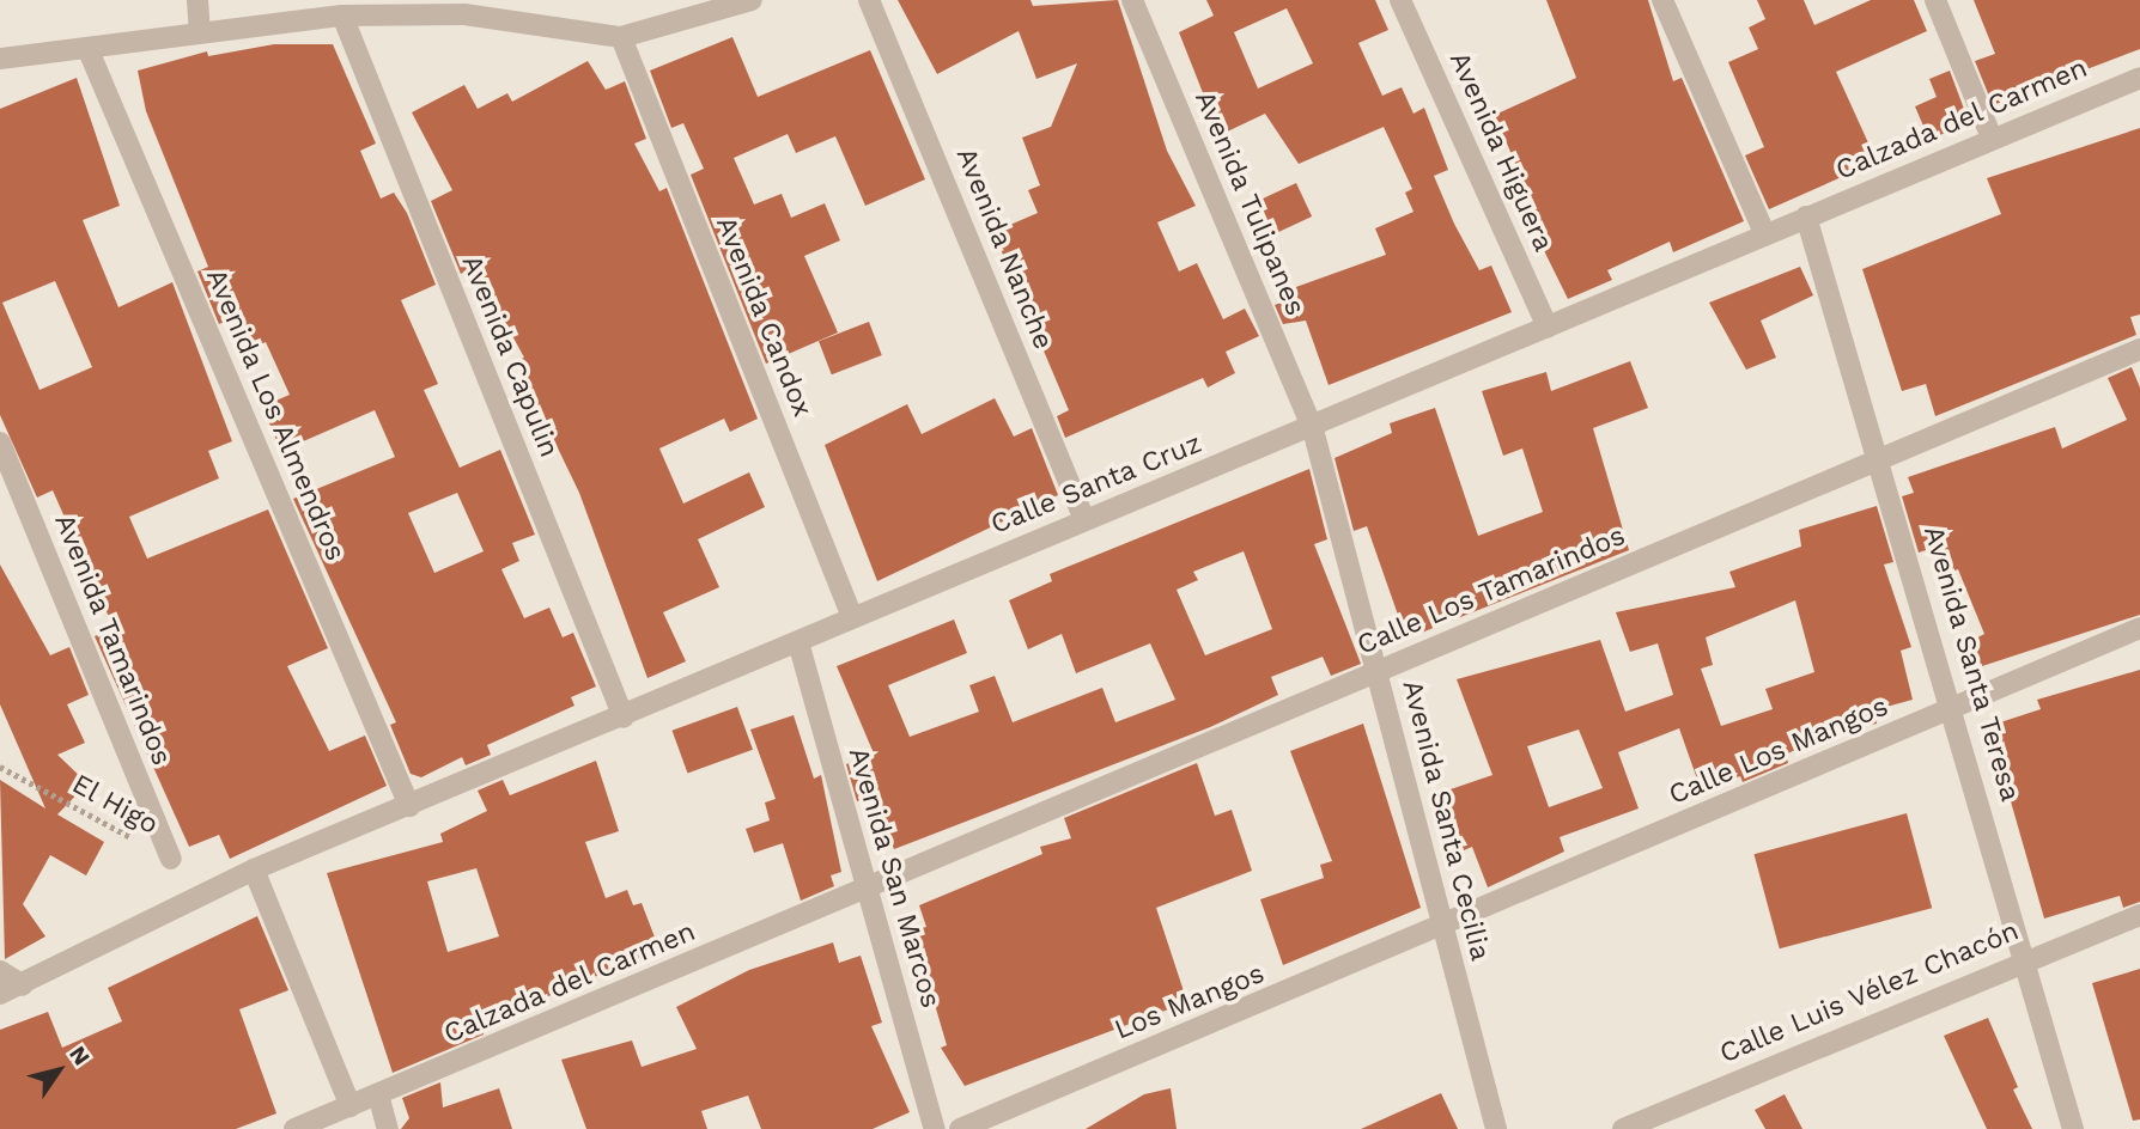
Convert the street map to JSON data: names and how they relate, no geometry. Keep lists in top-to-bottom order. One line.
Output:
{"streets":{"street":["Calzada del Carmen","Avenida Higuera","Avenida Tulipanes","Avenida Nanche","Avenida Candox","Avenida Capulin","Avenida Los Almendros","Calle Santa Cruz","Calle Los Tamarindos","Avenida Tamarindos","Avenida Santa Teresa","Calle Los Mangos","Avenida Santa Cecilia","Avenida San Marcos","Calle Luis Vélez Chacón","Los Mangos"],"path":["El Higo"]},"crossings":[["Calzada del Carmen","Calle Santa Cruz"],["Calzada del Carmen","Calle Los Tamarindos"],["Calzada del Carmen","Avenida Santa Teresa"],["Calzada del Carmen","Avenida San Marcos"],["Avenida Higuera","Calle Santa Cruz"],["Avenida Tulipanes","Calle Santa Cruz"],["Avenida Tulipanes","Avenida Santa Cecilia"],["Avenida Nanche","Calle Santa Cruz"],["Avenida Candox","Calle Santa Cruz"],["Avenida Capulin","Calle Santa Cruz"],["Avenida Los Almendros","Calle Santa Cruz"],["Calle Santa Cruz","Avenida Santa Teresa"],["Calle Santa Cruz","Avenida Santa Cecilia"],["Calle Santa Cruz","Avenida San Marcos"],["Calle Los Tamarindos","Avenida Santa Teresa"],["Calle Los Tamarindos","Avenida Santa Cecilia"],["Calle Los Tamarindos","Avenida San Marcos"],["Avenida Tamarindos","El Higo"],["Avenida Santa Teresa","Calle Los Mangos"],["Avenida Santa Teresa","Calle Luis Vélez Chacón"],["Calle Los Mangos","Avenida Santa Cecilia"],["Calle Los Mangos","Los Mangos"],["Avenida Santa Cecilia","Los Mangos"]],"north":"top right"}
